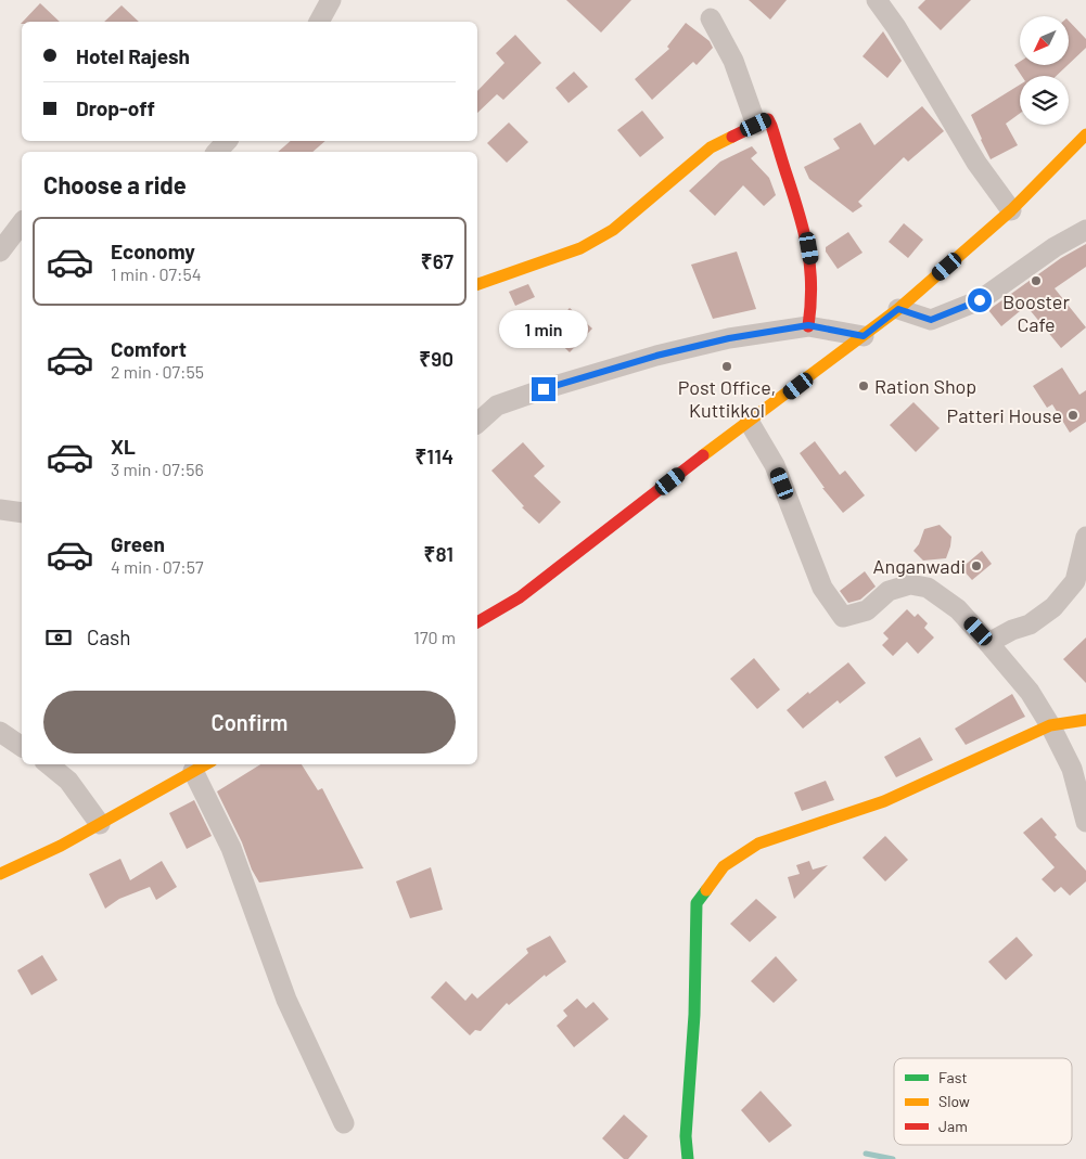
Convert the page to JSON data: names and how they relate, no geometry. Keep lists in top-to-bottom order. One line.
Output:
{"places":["Booster Cafe","Post Office, Kuttikkol","Ration Shop","Patteri House","Anganwadi"],"legend":["Fast","Slow","Jam"],"north":"bottom left","page":{"banner":["Hotel Rajesh","Drop-off"],"heading":"Choose a ride","list":[{"name":"Economy","note":"1 min · 07:54","value":"₹67"},{"name":"Comfort","note":"2 min · 07:55","value":"₹90"},{"name":"XL","note":"3 min · 07:56","value":"₹114"},{"name":"Green","note":"4 min · 07:57","value":"₹81"}],"bubble":"1 min","pay":["Cash","170 m"],"buttons":"Confirm"}}
